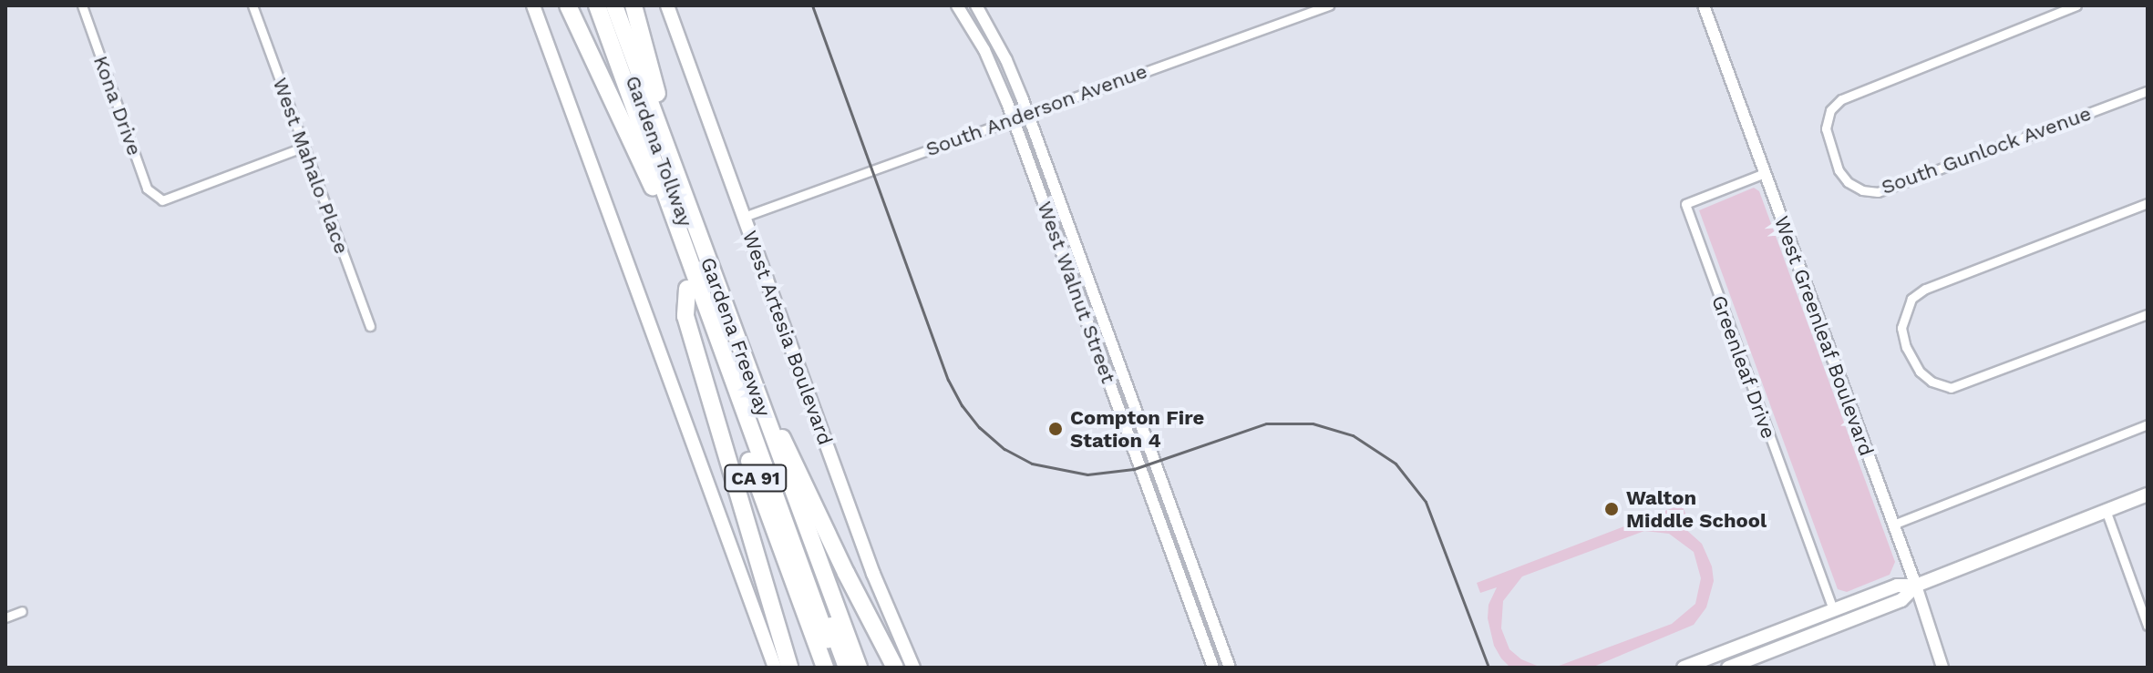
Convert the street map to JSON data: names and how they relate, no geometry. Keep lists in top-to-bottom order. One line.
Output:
{"streets":{"highway":["Gardena Tollway","Gardena Freeway","CA 91"],"main road":["West Artesia Boulevard"],"street":["Kona Drive","South Anderson Avenue","South Gunlock Avenue","West Mahalo Place","West Walnut Street","West Greenleaf Boulevard","Greenleaf Drive"]},"crossings":[["Kona Drive","West Mahalo Place"],["South Anderson Avenue","West Walnut Street"],["South Anderson Avenue","West Artesia Boulevard"],["West Greenleaf Boulevard","Greenleaf Drive"]],"places":["Compton Fire Station 4","Walton Middle School"]}
